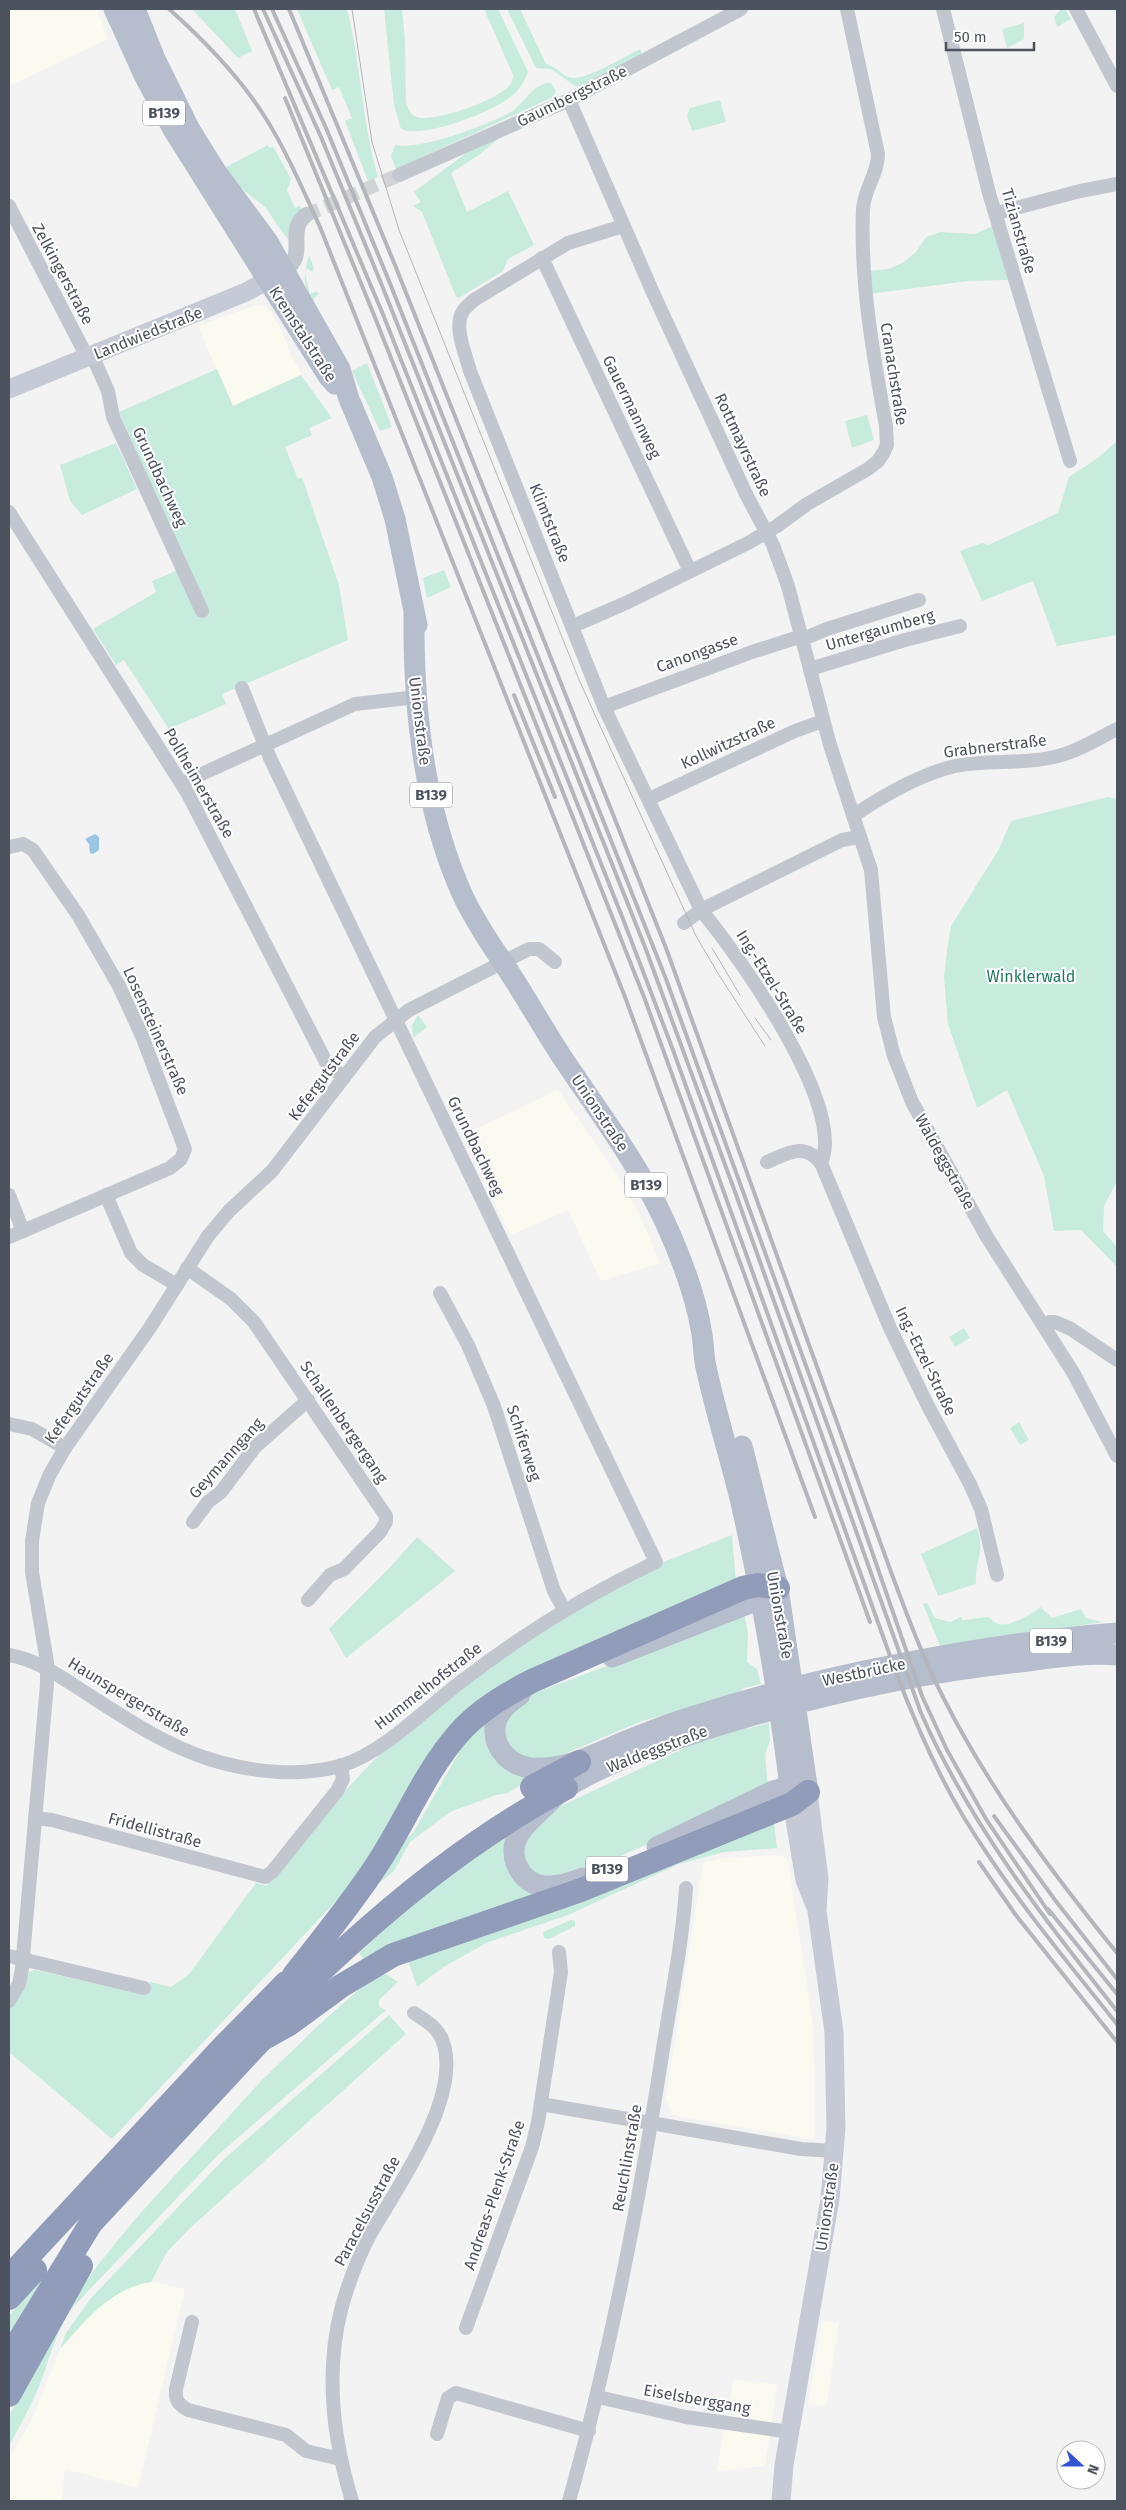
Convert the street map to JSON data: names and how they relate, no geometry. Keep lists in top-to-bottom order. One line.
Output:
{"streets":{"main road":["B139","Landwiedstraße","Kremstalstraße","Unionstraße","Waldeggstraße","Westbrücke"],"street":["Gaumbergstraße","Tizianstraße","Zelkingerstraße","Cranachstraße","Gauermannweg","Rottmayrstraße","Grundbachweg","Klimtstraße","Untergaumberg","Canongasse","Kollwitzstraße","Grabnerstraße","Pollheimerstraße","Ing.-Etzel-Straße","Losensteinerstraße","Kefergutstraße","Schallenbergergang","Schiferweg","Geymanngang","Hummelhofstraße","Haunspergerstraße","Fridellistraße","Reuchlinstraße","Andreas-Plenk-Straße","Paracelsusstraße","Eiselsberggang"]},"crossings":[["Gaumbergstraße","Rottmayrstraße"],["B139","Unionstraße"],["B139","Waldeggstraße"],["B139","Westbrücke"],["Zelkingerstraße","Landwiedstraße"],["Zelkingerstraße","Grundbachweg"],["Landwiedstraße","Kremstalstraße"],["Landwiedstraße","Grundbachweg"],["Kremstalstraße","Unionstraße"],["Cranachstraße","Gauermannweg"],["Cranachstraße","Rottmayrstraße"],["Cranachstraße","Klimtstraße"],["Gauermannweg","Klimtstraße"],["Rottmayrstraße","Klimtstraße"],["Rottmayrstraße","Untergaumberg"],["Rottmayrstraße","Canongasse"],["Rottmayrstraße","Kollwitzstraße"],["Rottmayrstraße","Grabnerstraße"],["Rottmayrstraße","Waldeggstraße"],["Grundbachweg","Kefergutstraße"],["Grundbachweg","Hummelhofstraße"],["Klimtstraße","Canongasse"],["Klimtstraße","Kollwitzstraße"],["Klimtstraße","Ing.-Etzel-Straße"],["Unionstraße","Kefergutstraße"],["Unionstraße","Eiselsberggang"],["Grabnerstraße","Waldeggstraße"],["Pollheimerstraße","Kefergutstraße"],["Kefergutstraße","Schallenbergergang"],["Kefergutstraße","Haunspergerstraße"],["Kefergutstraße","Fridellistraße"],["Waldeggstraße","Westbrücke"],["Schallenbergergang","Geymanngang"],["Schiferweg","Hummelhofstraße"],["Hummelhofstraße","Haunspergerstraße"],["Hummelhofstraße","Fridellistraße"],["Haunspergerstraße","Fridellistraße"],["Reuchlinstraße","Eiselsberggang"]],"parks":["Winklerwald"],"scale_bar":"50 m","north":"right"}
